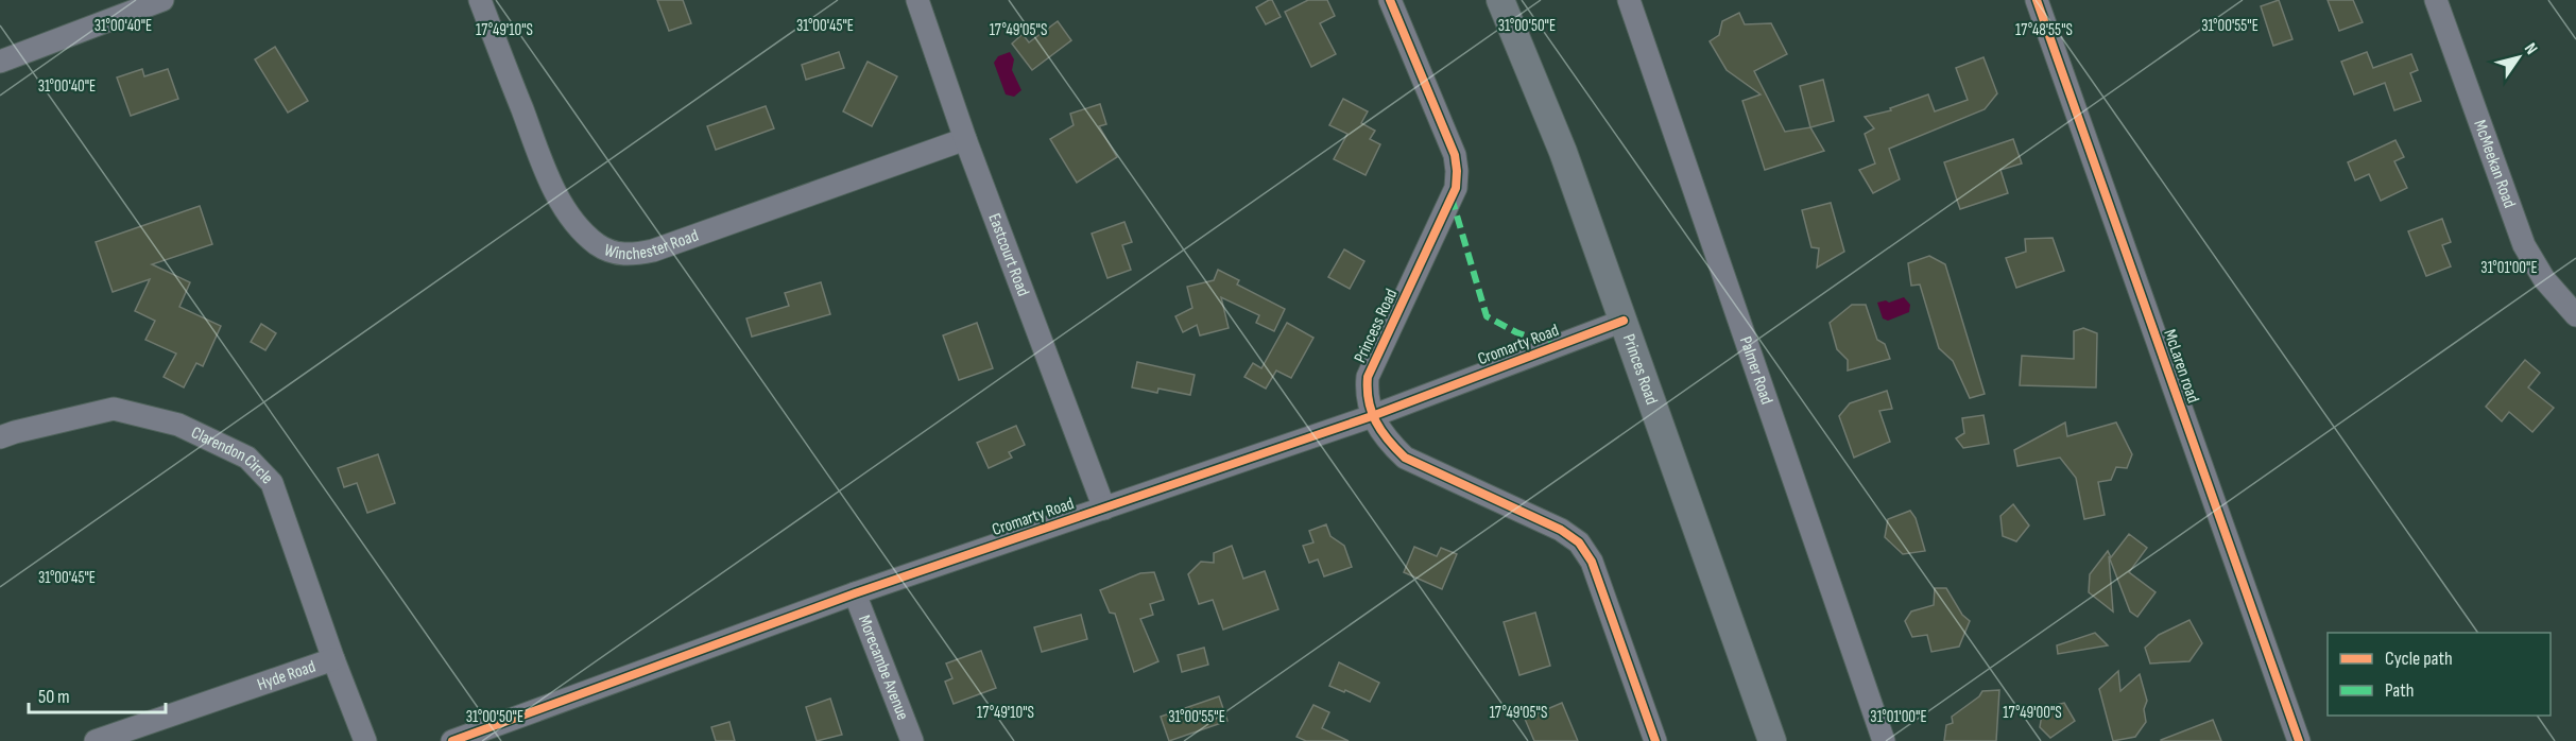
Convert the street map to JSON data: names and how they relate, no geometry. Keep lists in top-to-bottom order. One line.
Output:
{"streets":{"main road":["Princes Road"],"street":["McMeekan Road","Winchester Road","Eastcourt Road","Princess Road","Cromarty Road","McLaren road","Palmer Road","Clarendon Circle","Morecambe Avenue","Hyde Road"]},"crossings":[["Winchester Road","Eastcourt Road"],["Eastcourt Road","Cromarty Road"],["Princess Road","Cromarty Road"],["Cromarty Road","Princes Road"],["Cromarty Road","Morecambe Avenue"],["Clarendon Circle","Hyde Road"]],"legend":["Cycle path","Path"],"scale_bar":"50 m","north":"top right","coordinates":["31°00'40\"E","31°00'50\"E","31°00'55\"E","31°00'45\"E","17°49'10\"S","17°49'05\"S","17°48'55\"S","31°01'00\"E","17°49'00\"S"]}
